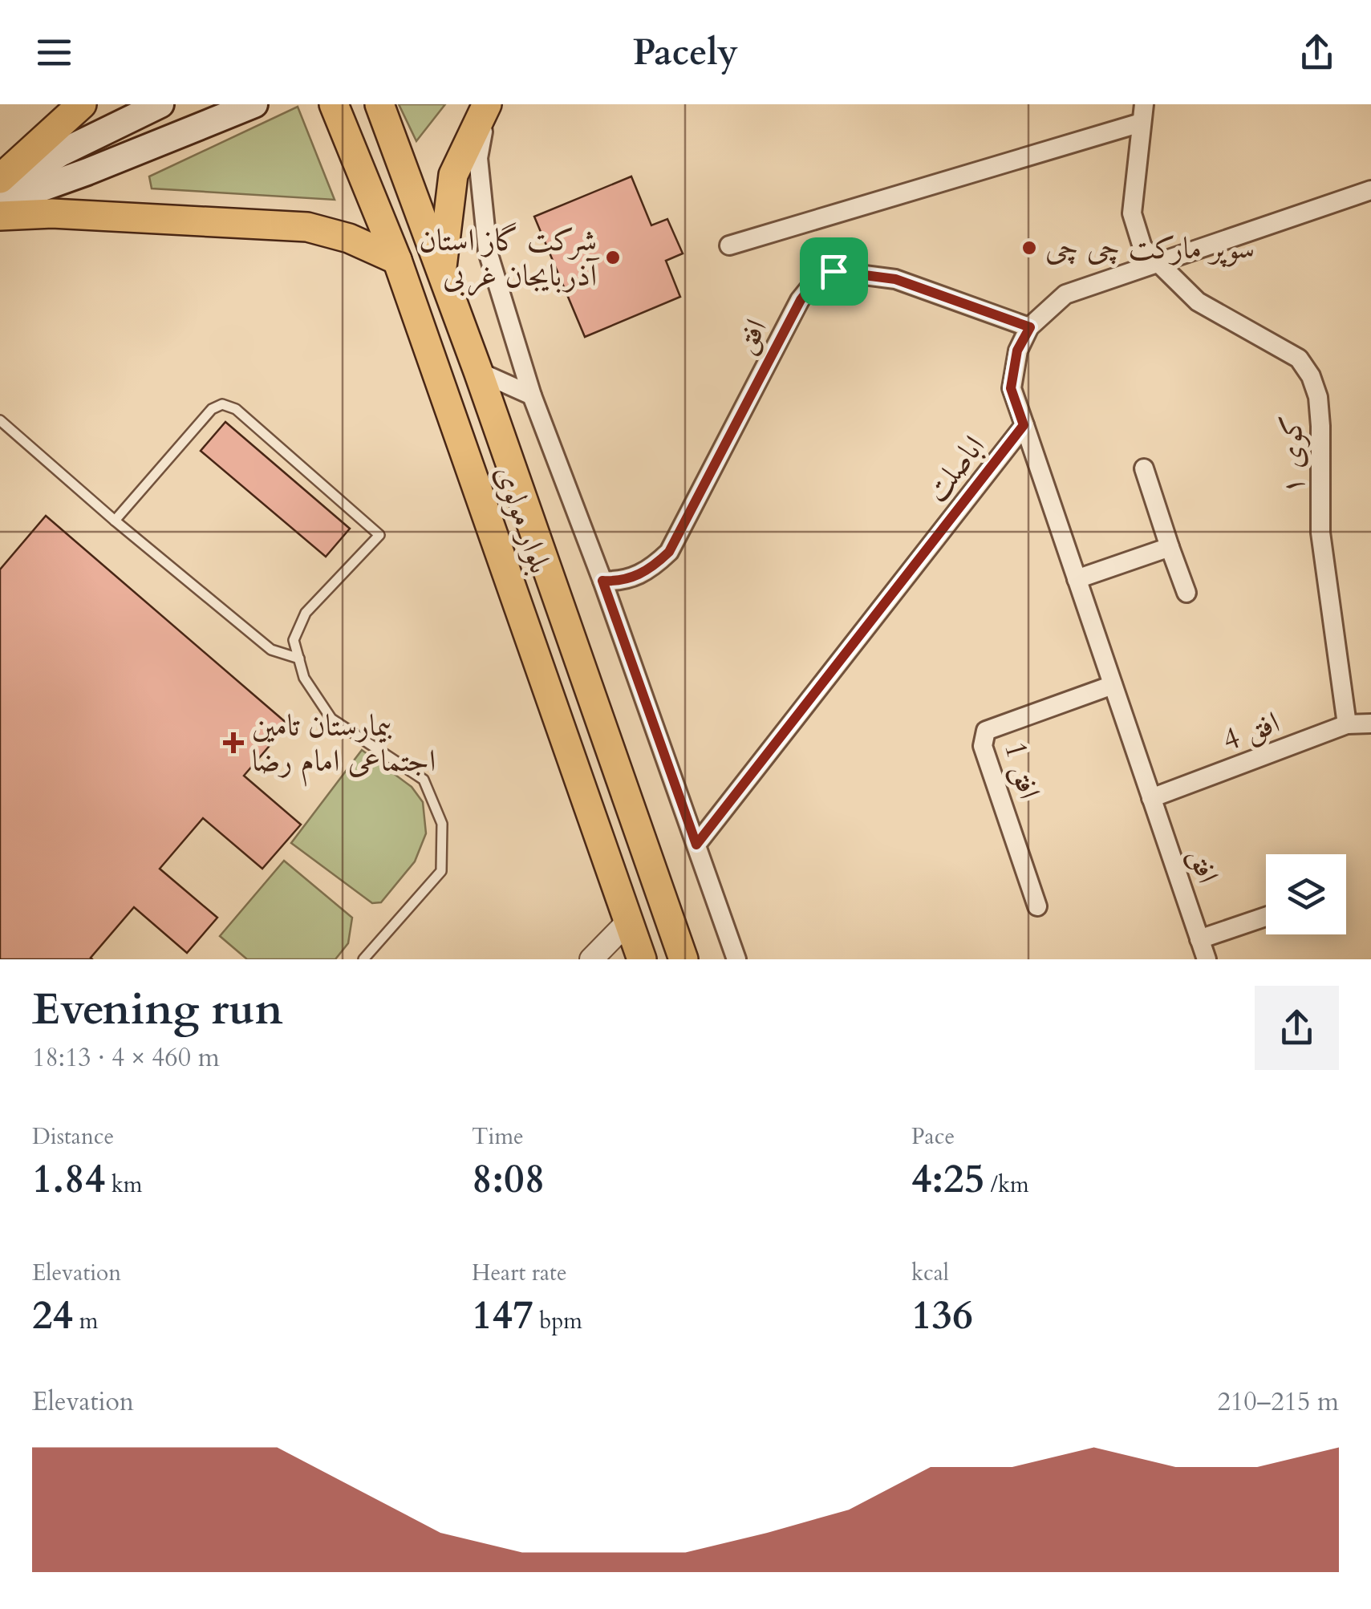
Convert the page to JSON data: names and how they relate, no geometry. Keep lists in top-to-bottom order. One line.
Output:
{"streets":{"main road":["بلوار مولوی"],"street":["افق","کوی ۱","اباصلت","افق 4","افق 1"]},"crossings":[["افق","اباصلت"],["افق","افق 4"],["افق","افق 1"],["کوی ۱","اباصلت"],["کوی ۱","افق 4"]],"places":{"other":["سوپر مارکت چی چی","شرکت گاز استان آذربایجان غربی"],"health":["بیمارستان تامین اجتماعی امام رضا"]},"page":{"header":"Pacely","heading":["Evening run","18:13 · 4 × 460 m"],"stats":[["Distance","1.84 km"],["Time","8:08"],["Pace","4:25 /km"],["Elevation","24 m"],["Heart rate","147 bpm"],["kcal","136"]],"chart":["Elevation","210–215 m"]}}
